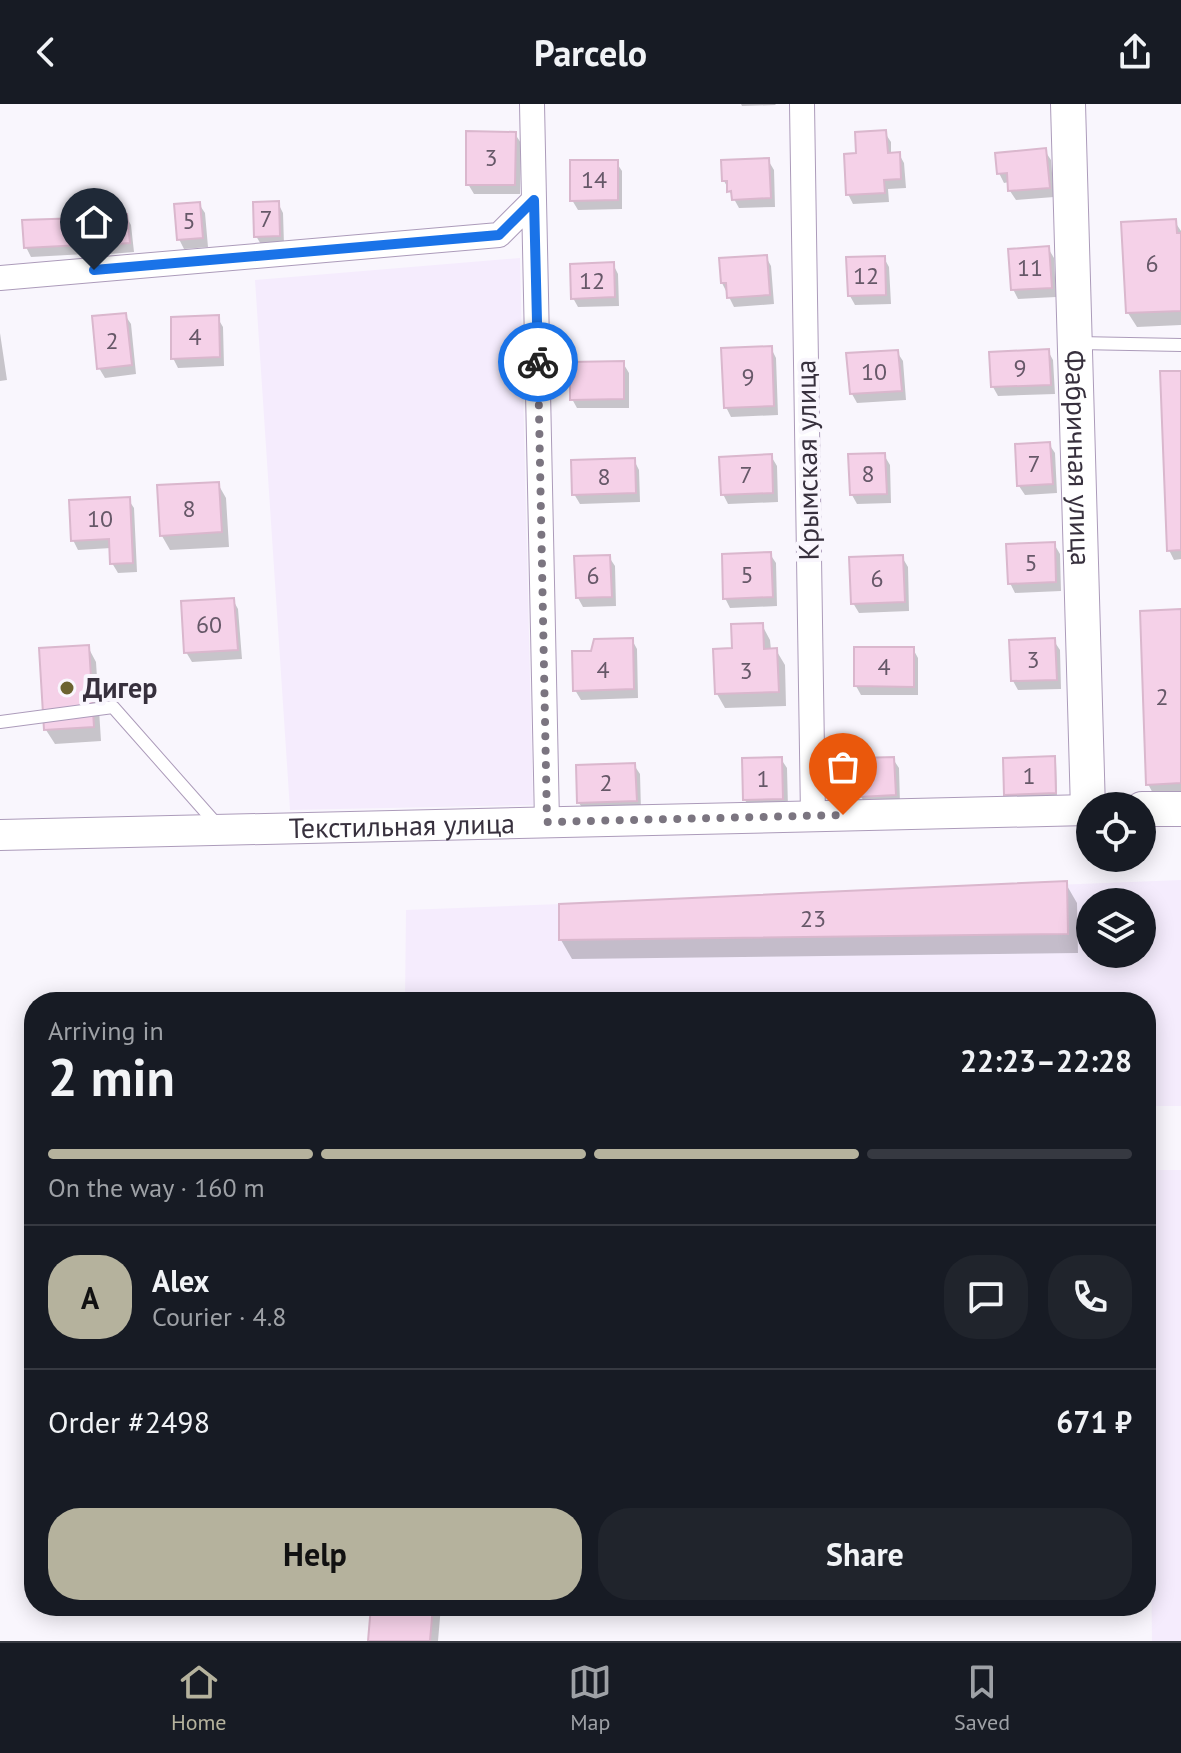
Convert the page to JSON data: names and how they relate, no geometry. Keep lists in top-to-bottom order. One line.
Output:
{"streets":{"main road":["Фабричная улица"],"street":["Крымская улица","Текстильная улица"]},"crossings":[["Крымская улица","Текстильная улица"]],"places":["Дигер"],"house_numbers":["3","14","7","5","6","11","12","12","4","2","9","10","9","7","8","7","8","8","10","5","5","6","6","60","3","4","4","3","2","1","1","2","23"],"page":{"header":"Parcelo","heading":["2 min","Arriving in","22:23–22:28"],"panel":["Alex","Courier · 4.8","Order #2498","671 ₽"],"bar":"On the way · 160 m","round":"A","buttons":["Help","Share"],"tabs":["Home","Map","Saved"]}}
